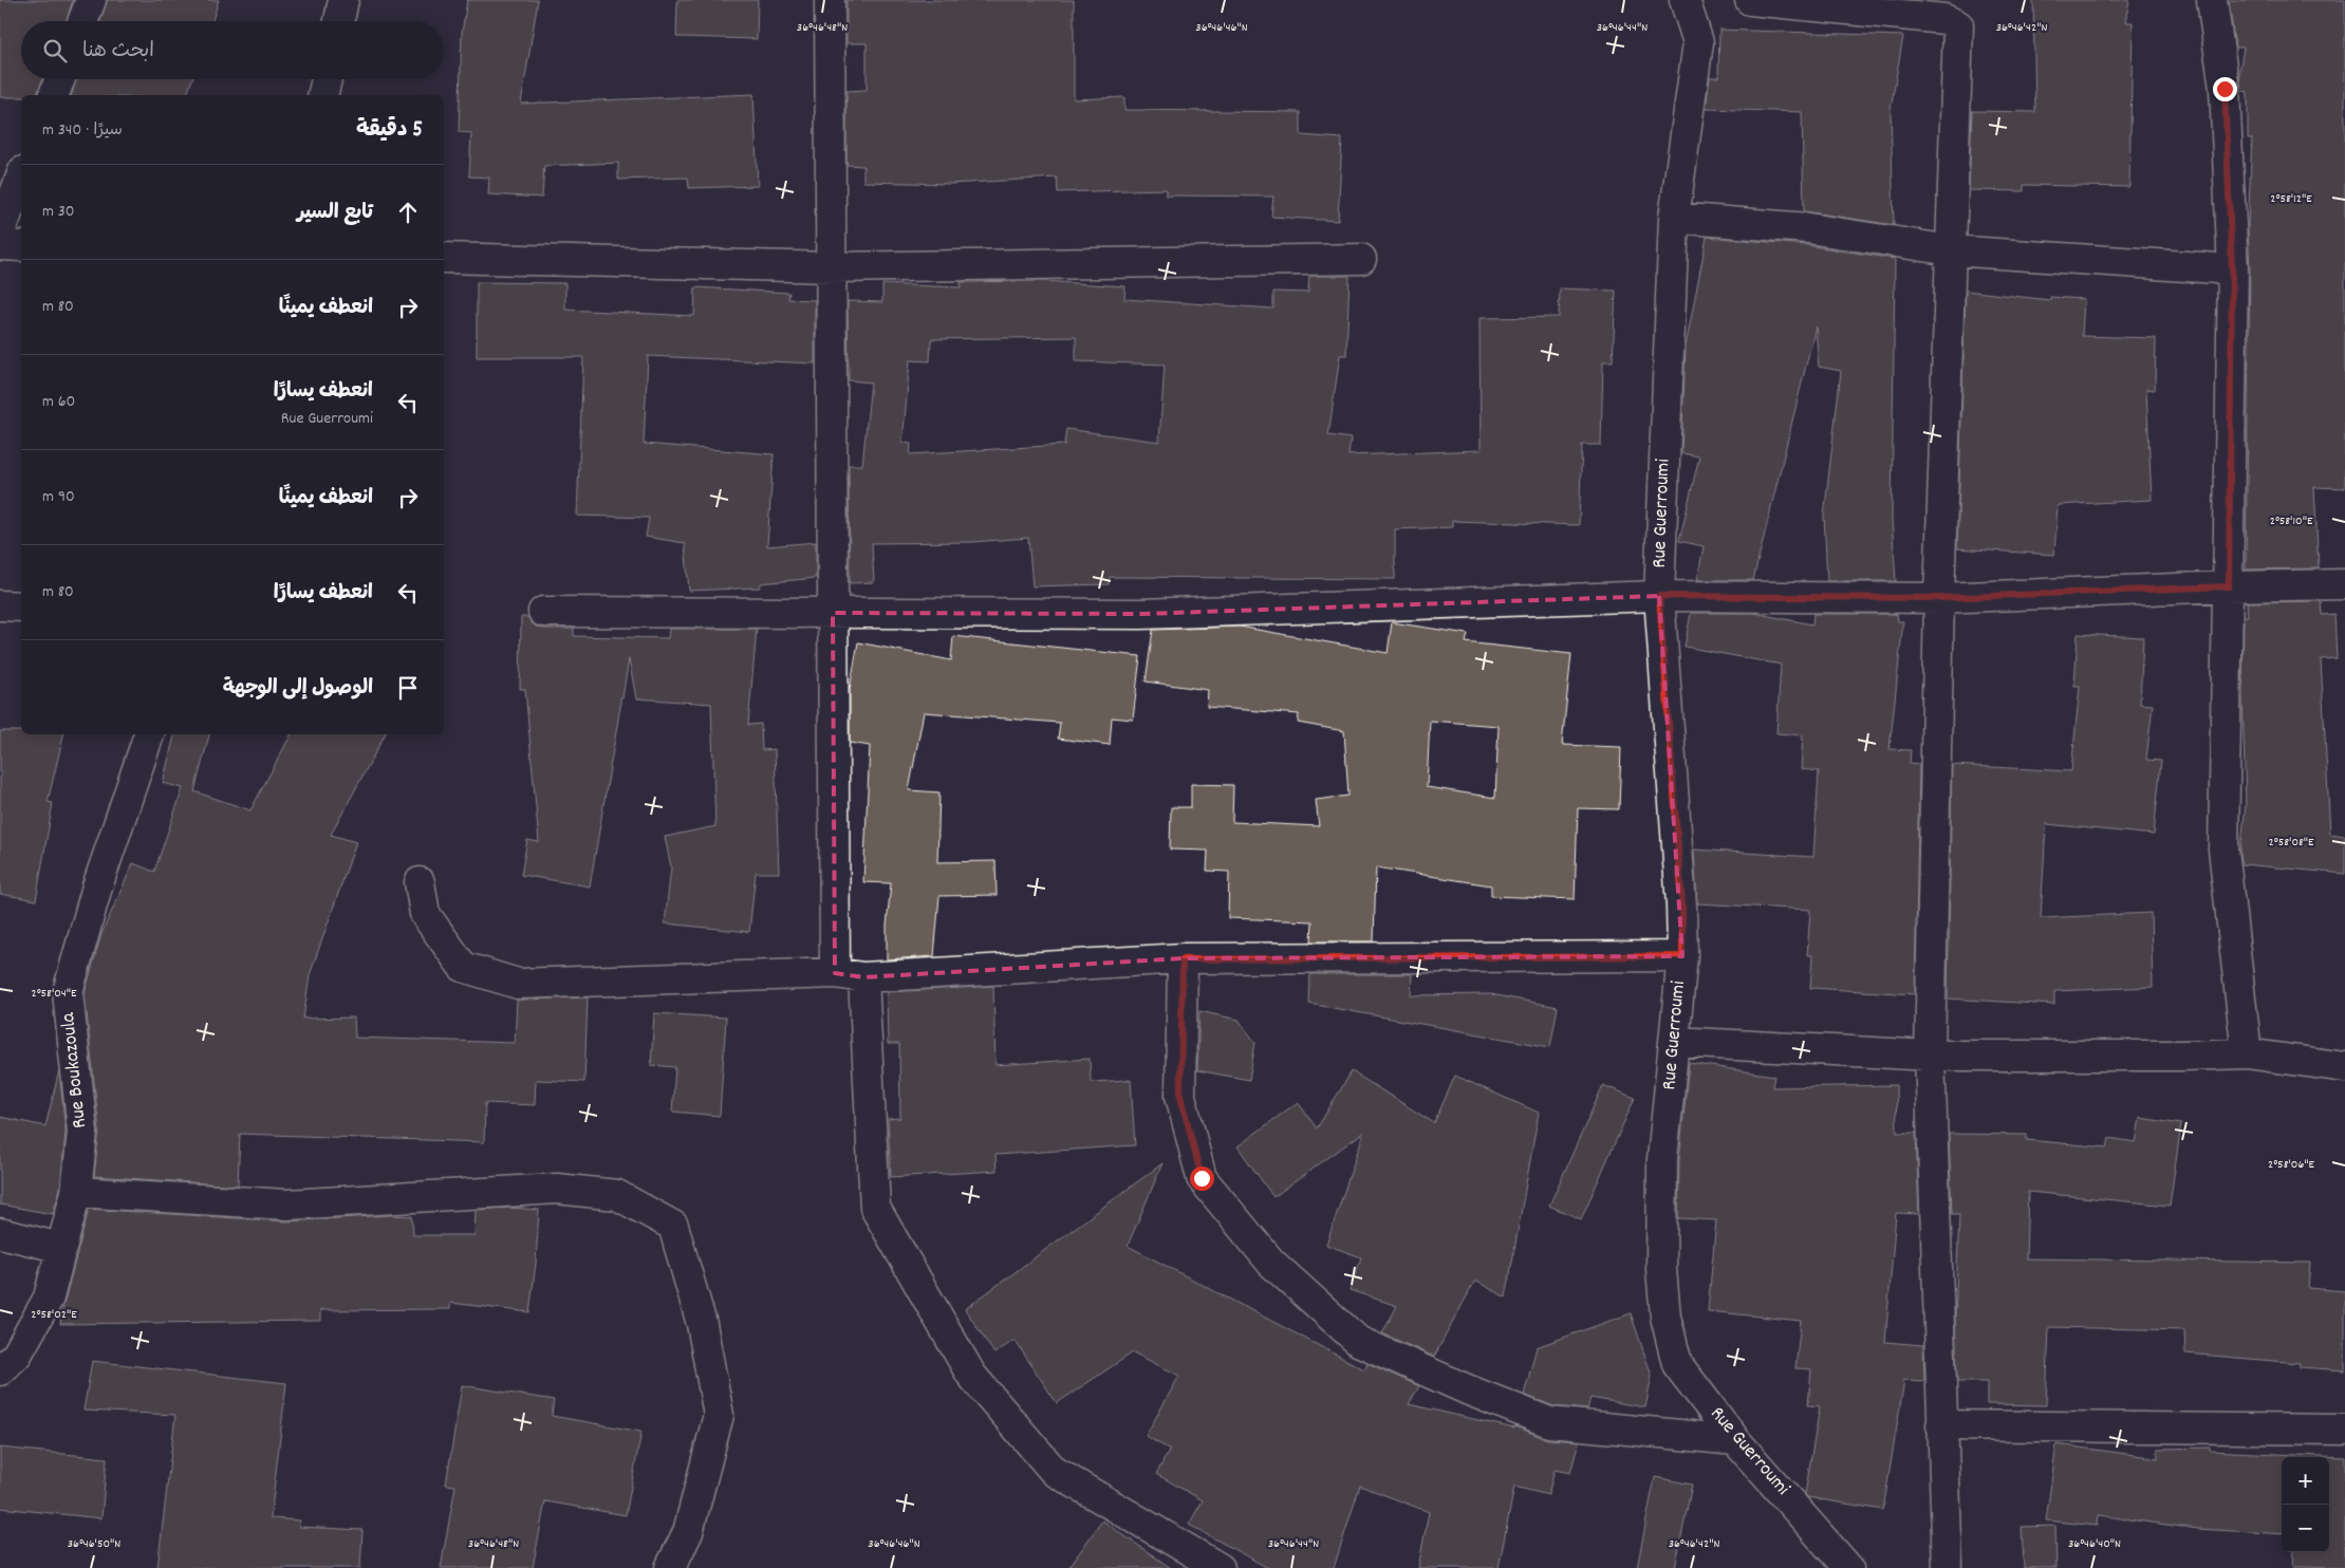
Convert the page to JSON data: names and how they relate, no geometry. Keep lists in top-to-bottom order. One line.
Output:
{"streets":{"street":["Rue Guerroumi","Rue Boukazoula"]},"page":{"search":"ابحث هنا","heading":["5 دقيقة","سيرًا · 340 m"],"list":[["تابع السير","30 m"],["انعطف يمينًا","80 m"],["انعطف يسارًا","Rue Guerroumi","60 m"],["انعطف يمينًا","90 m"],["انعطف يسارًا","80 m"],"الوصول إلى الوجهة"],"map_buttons":["+","−"]},"coordinates":["36°46'48\"N","36°46'46\"N","36°46'44\"N","36°46'42\"N","2°58'12\"E","2°58'10\"E","2°58'08\"E","2°58'04\"E","2°58'06\"E","2°58'02\"E","36°46'50\"N","36°46'40\"N"]}
